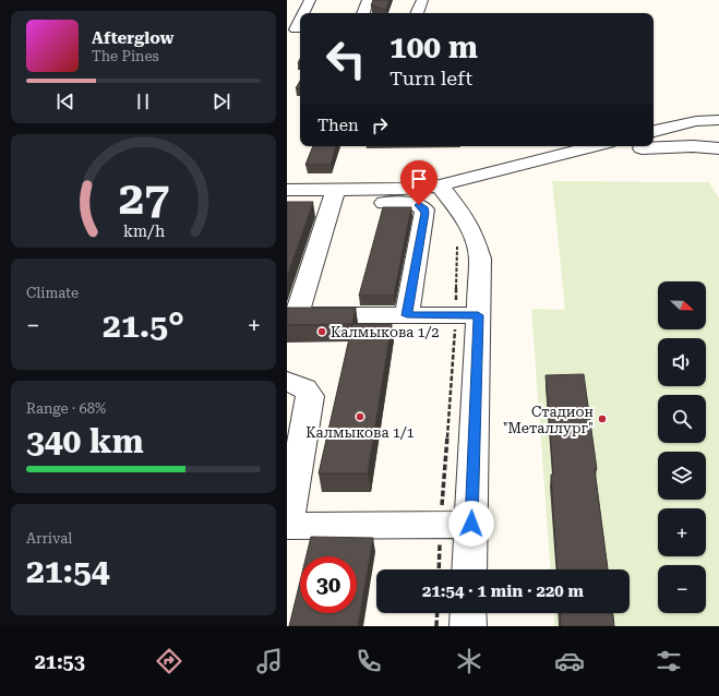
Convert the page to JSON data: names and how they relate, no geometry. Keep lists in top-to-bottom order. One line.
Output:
{"places":["Калмыкова 1/2","Калмыкова 1/1","Стадион \"Металлург\""],"north":"right","page":{"turn":["100 m","Turn left"],"song":["Afterglow","The Pines"],"then":"Then","tile":["Climate",["Range · 68%","340 km"],["Arrival","21:54"]],"map_buttons":["+","−"],"heat":["−","21.5°","+"],"limit":"30","trip":"21:54 · 1 min · 220 m","tabs":"21:53","gauge":["27","km/h"]}}
